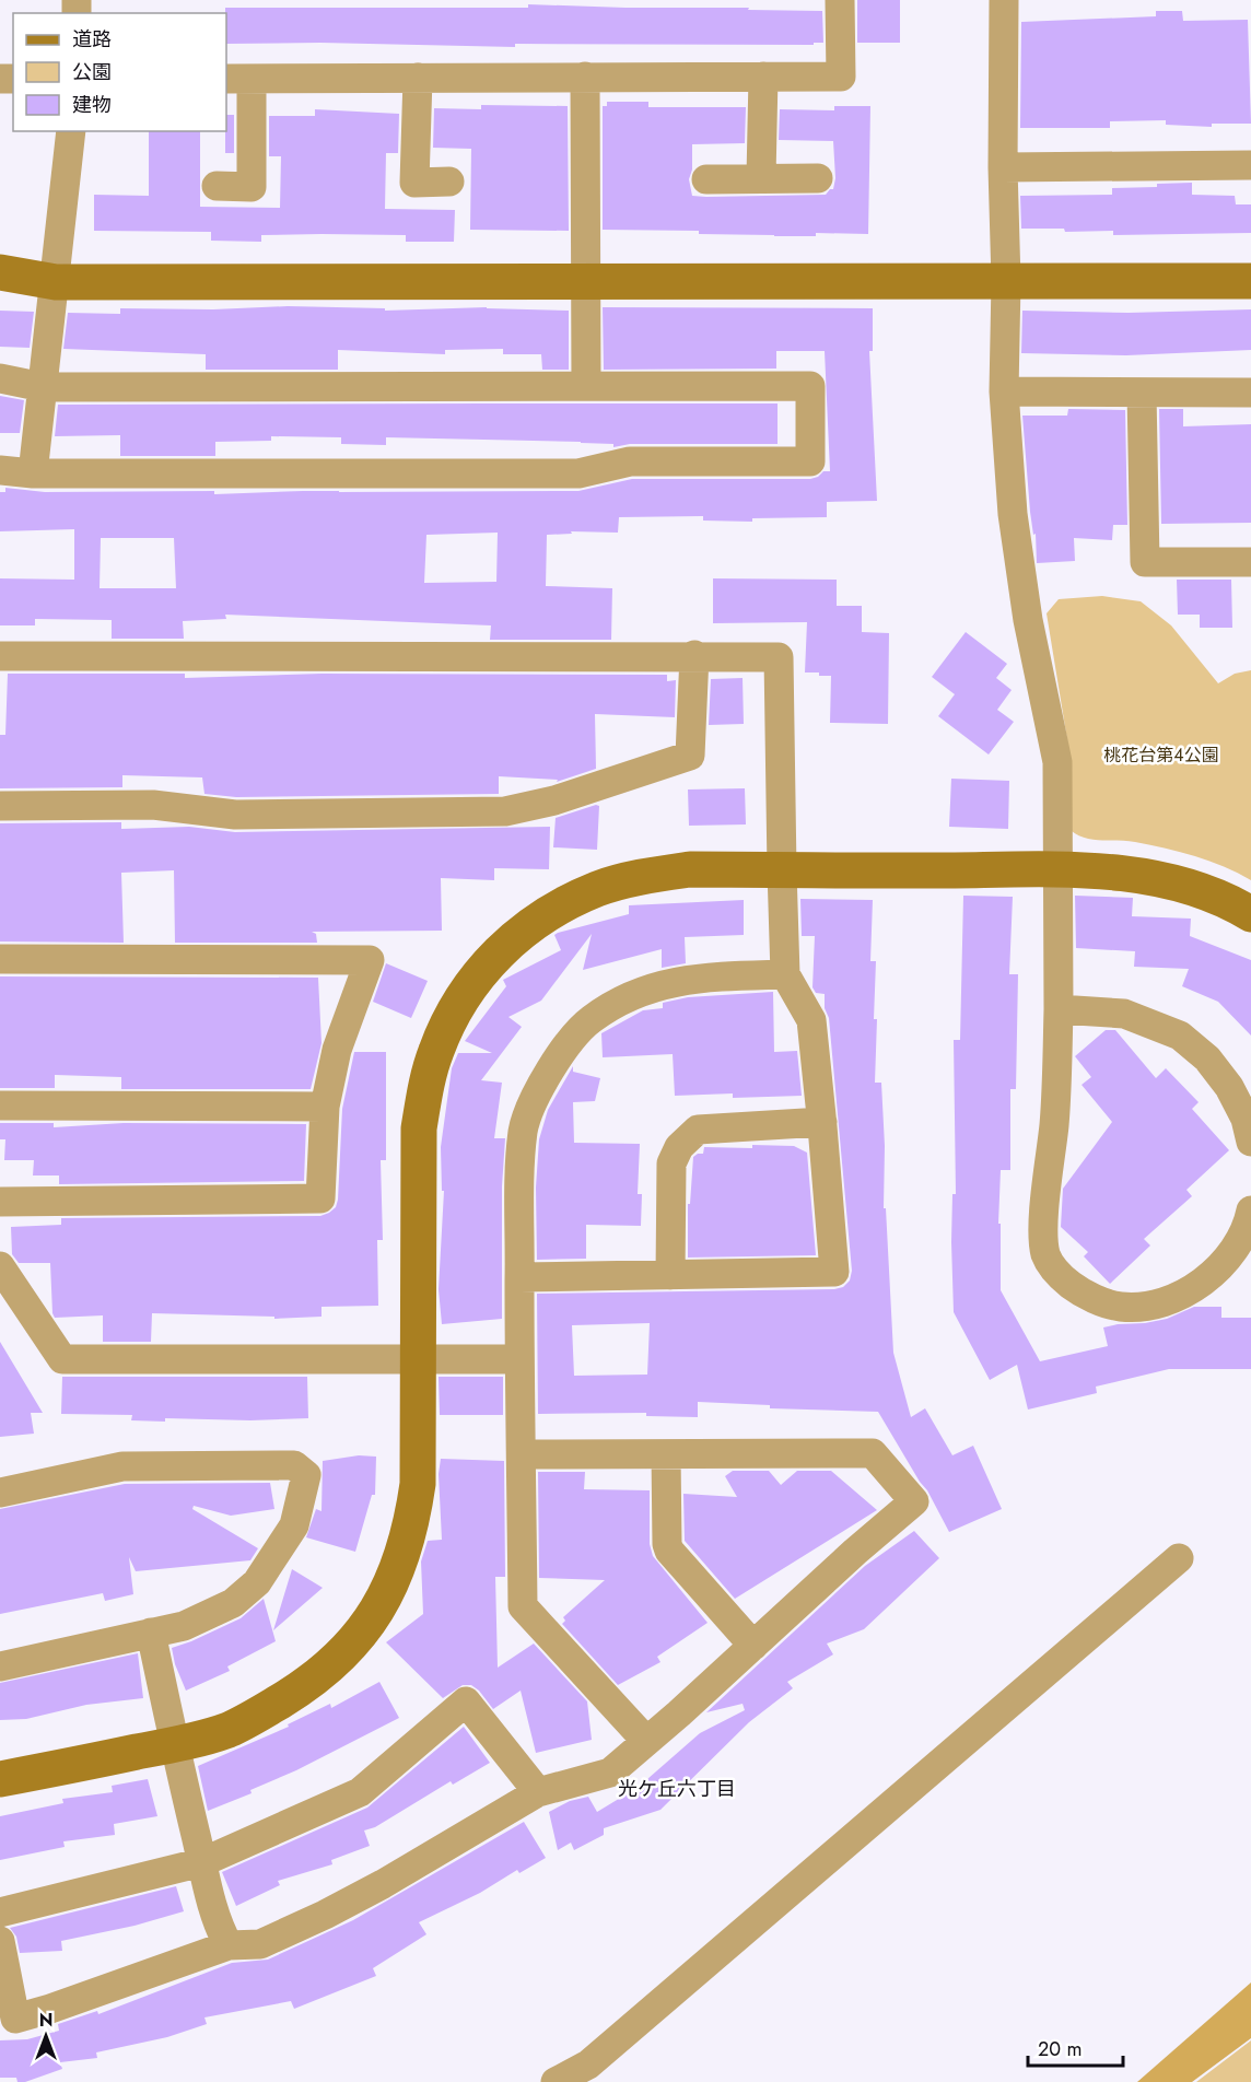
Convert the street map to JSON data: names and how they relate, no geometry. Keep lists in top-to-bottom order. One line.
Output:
{"districts":["光ケ丘六丁目"],"parks":["桃花台第4公園"],"legend":["道路","公園","建物"],"scale_bar":"20 m","north":"top"}
